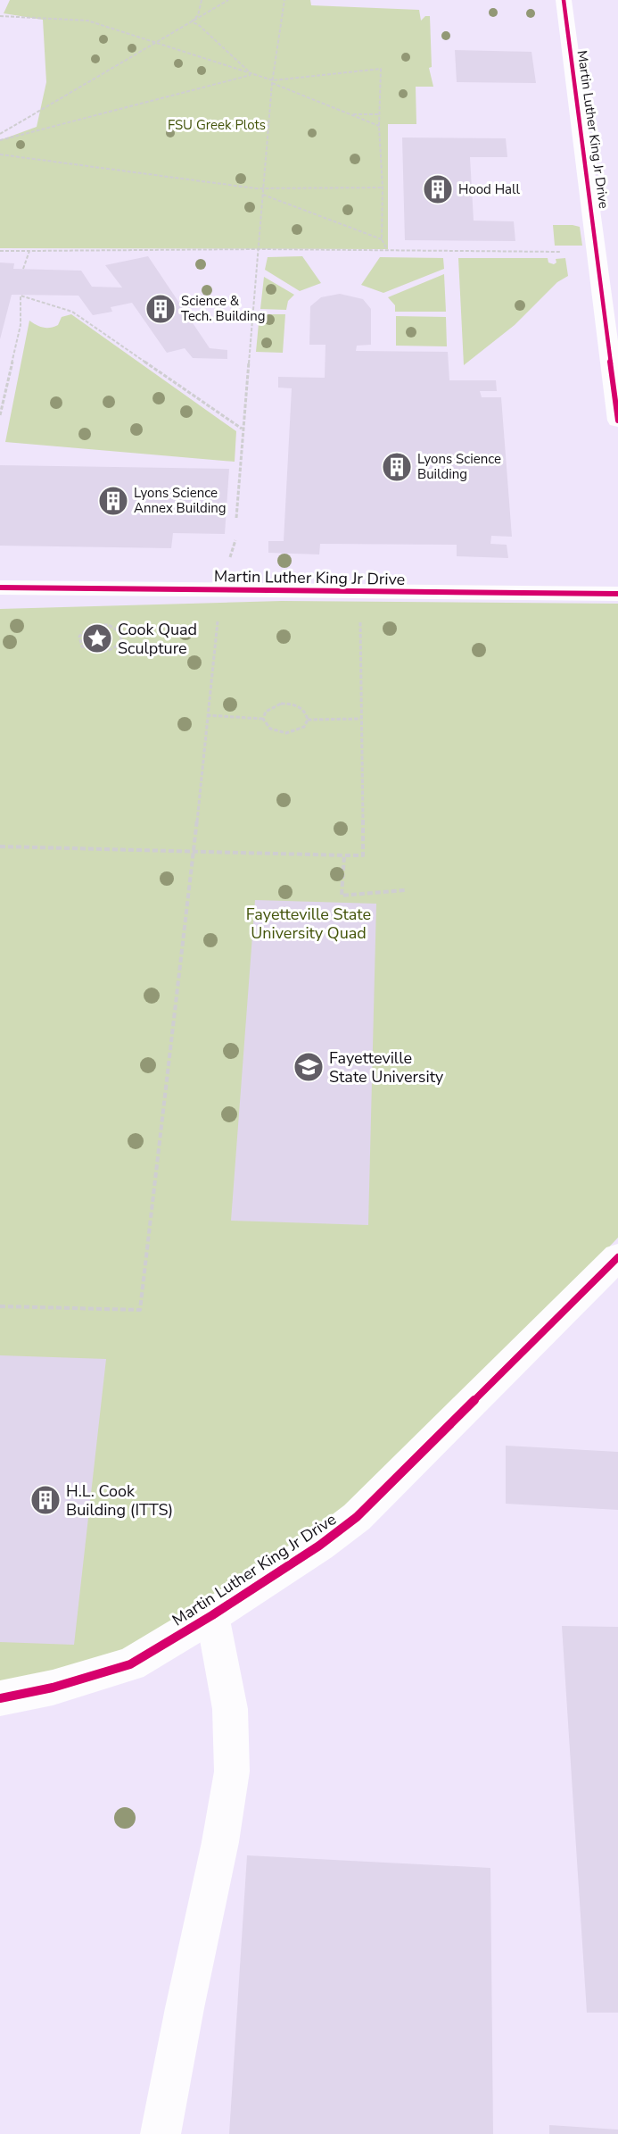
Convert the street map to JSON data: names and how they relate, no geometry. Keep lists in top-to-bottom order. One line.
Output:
{"streets":{"street":["Martin Luther King Jr Drive"]},"parks":["FSU Greek Plots","Fayetteville State University Quad"],"places":{"building":["Hood Hall","Science & Tech. Building","Lyons Science Building","Lyons Science Annex Building","H.L. Cook Building (ITTS)"],"place":["Cook Quad Sculpture"],"school or university":["Fayetteville State University"]}}
